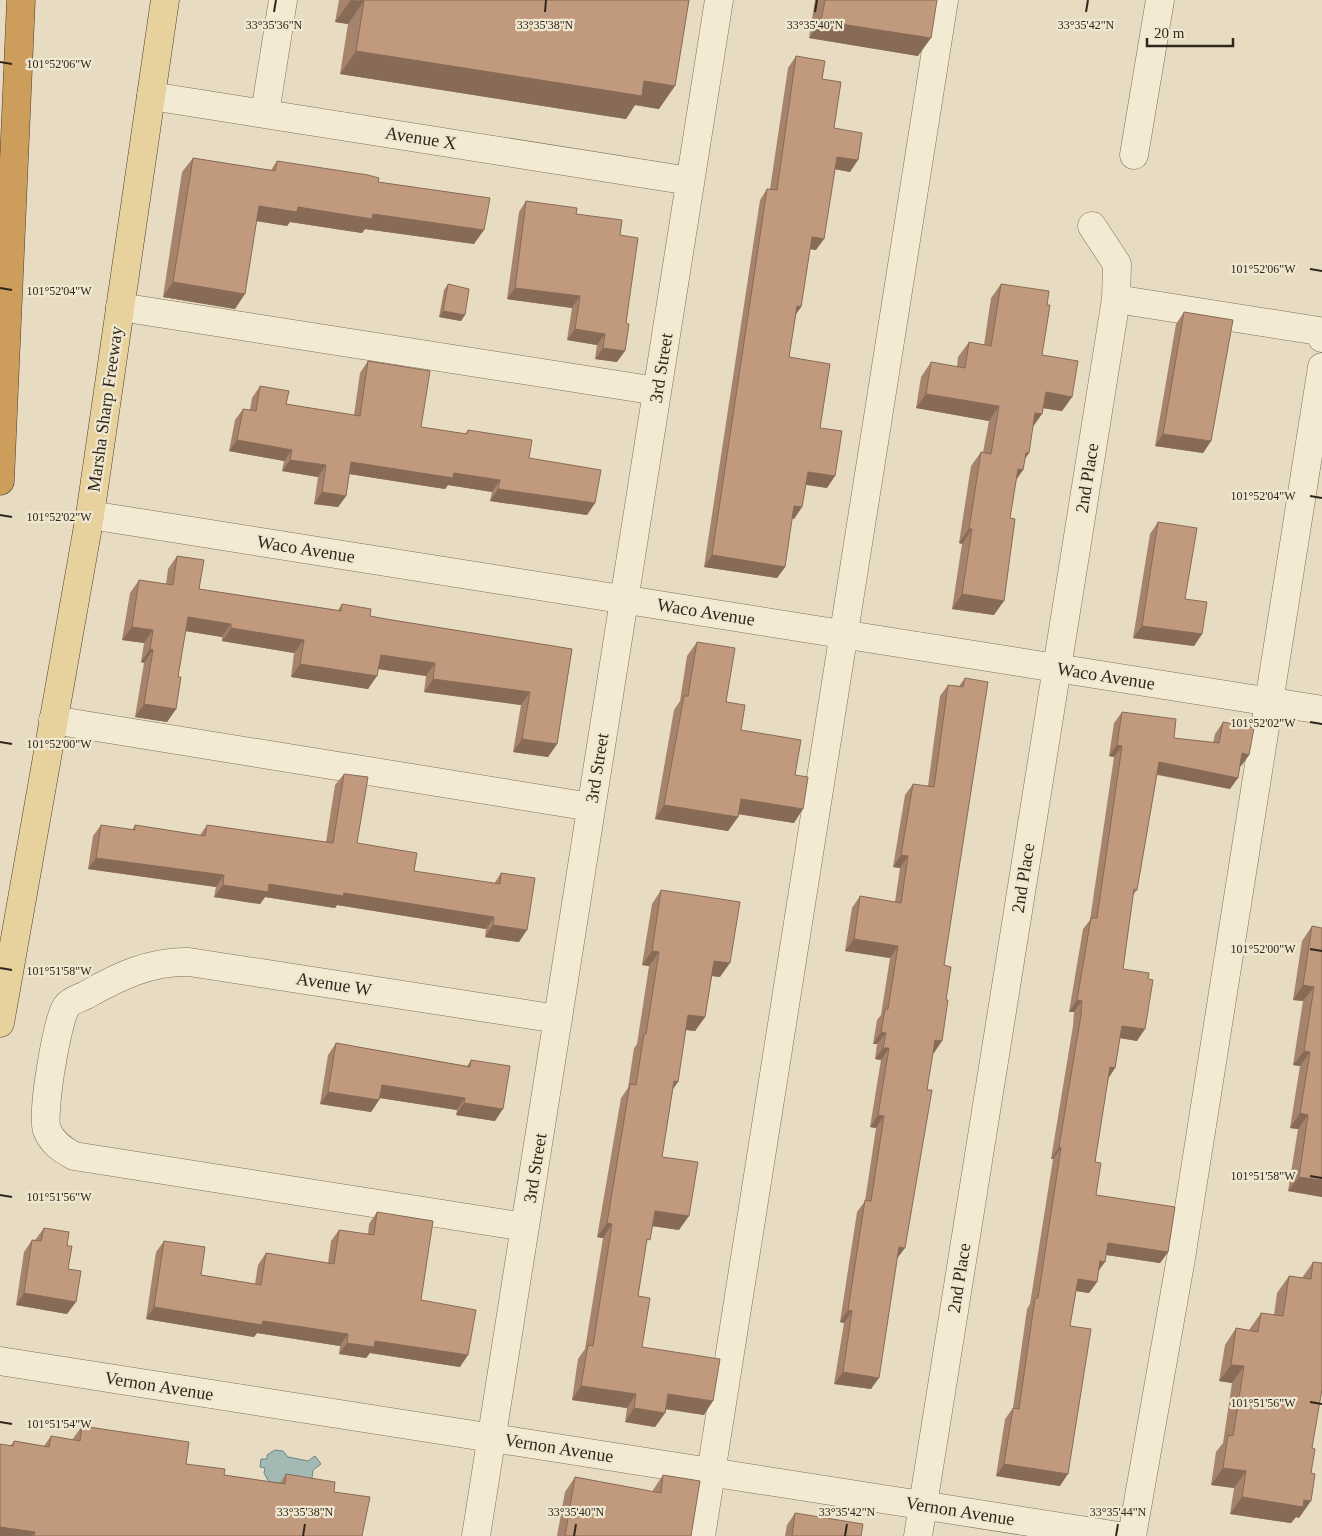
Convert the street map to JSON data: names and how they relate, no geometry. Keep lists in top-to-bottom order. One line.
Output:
{"streets":{"main road":["Marsha Sharp Freeway"],"street":["Avenue X","3rd Street","2nd Place","Waco Avenue","Avenue W","Vernon Avenue"]},"crossings":[["Avenue X","3rd Street"],["Avenue X","Marsha Sharp Freeway"],["3rd Street","Waco Avenue"],["3rd Street","Avenue W"],["3rd Street","Vernon Avenue"],["Marsha Sharp Freeway","Waco Avenue"],["2nd Place","Waco Avenue"],["2nd Place","Vernon Avenue"]],"scale_bar":"20 m","coordinates":["33°35'36\"N","33°35'38\"N","33°35'40\"N","33°35'42\"N","101°52'06\"W","101°52'04\"W","101°52'02\"W","101°52'00\"W","101°51'58\"W","101°51'56\"W","101°51'54\"W","33°35'44\"N"]}
